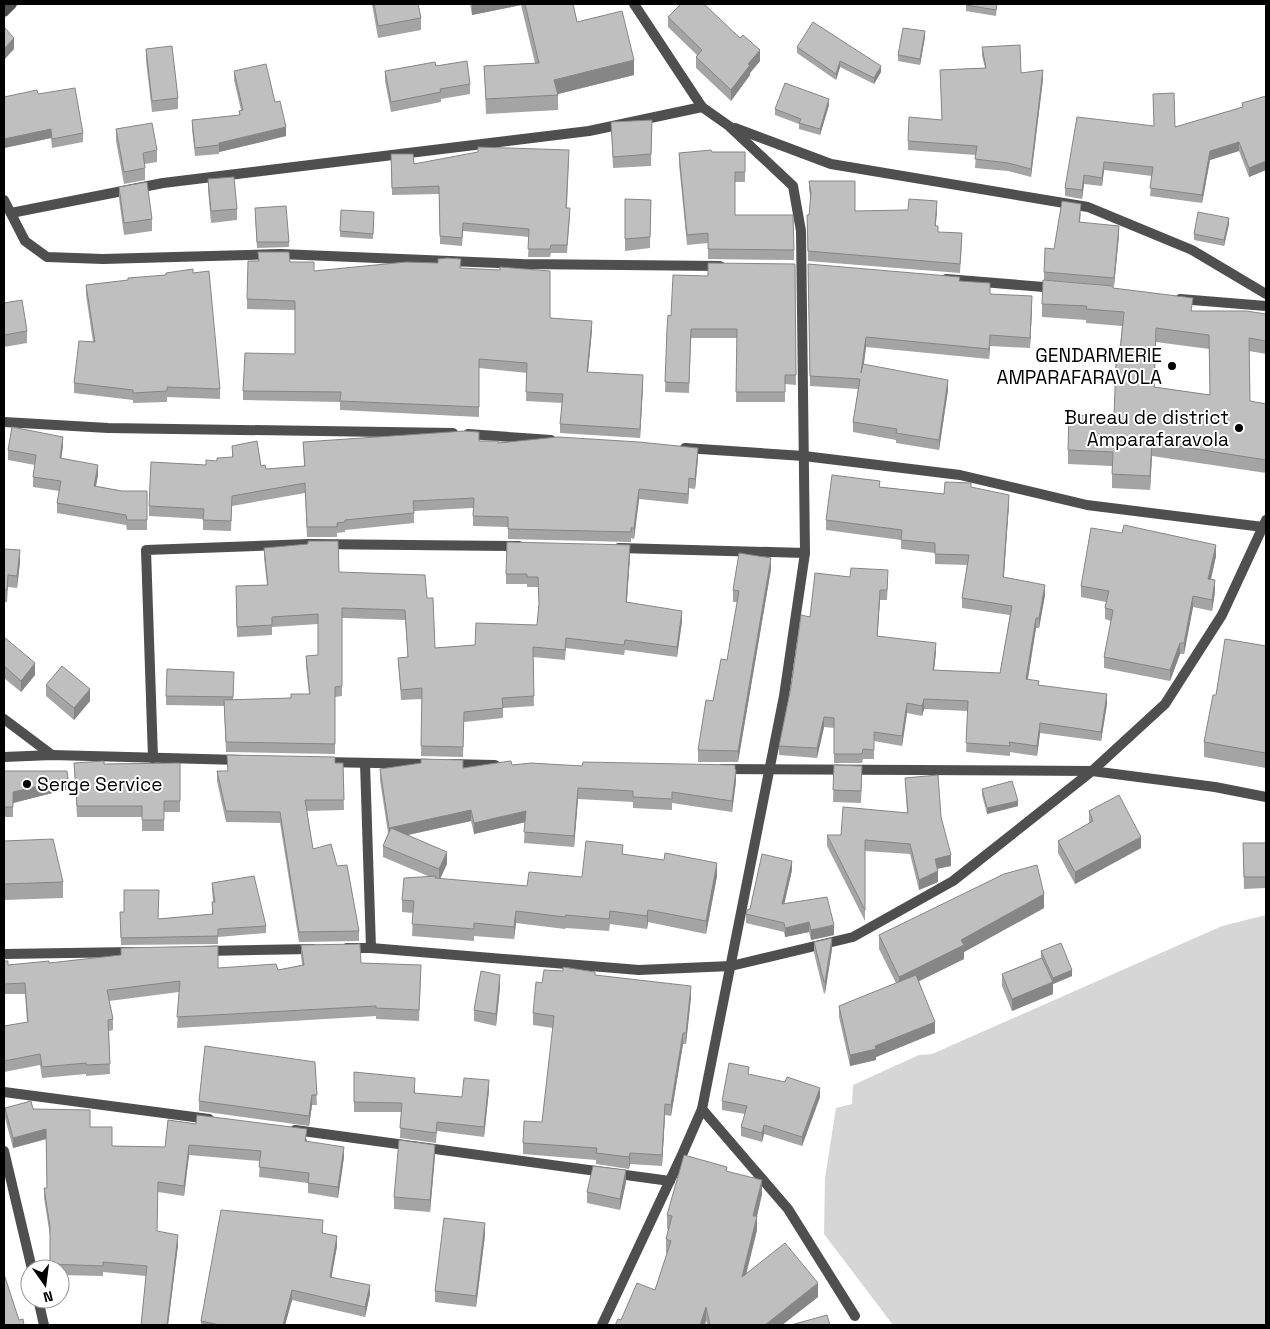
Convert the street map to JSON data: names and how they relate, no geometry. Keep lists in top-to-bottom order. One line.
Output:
{"places":["GENDARMERIE AMPARAFARAVOLA","Bureau de district Amparafaravola","Serge Service"],"north":"bottom"}
